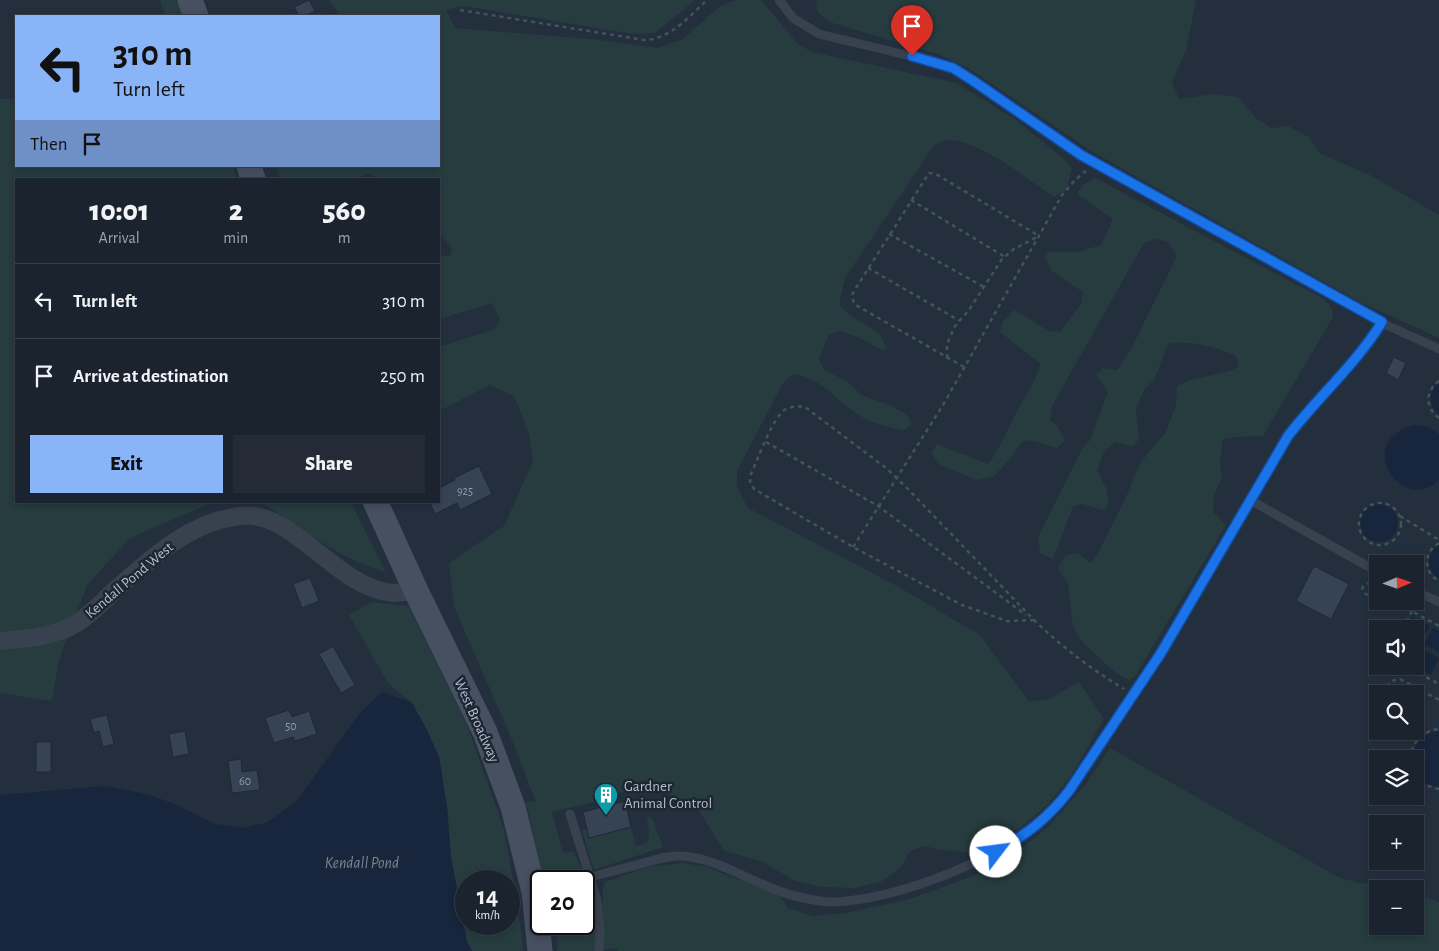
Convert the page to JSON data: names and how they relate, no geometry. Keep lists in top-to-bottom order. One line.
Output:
{"streets":{"main road":["West Broadway"],"street":["Kendall Pond West"]},"crossings":[["Kendall Pond West","West Broadway"]],"water":["Kendall Pond"],"places":{"building":["Gardner Animal Control"]},"house_numbers":["925","50","60"],"north":"right","page":{"turn":["310 m","Turn left"],"then":"Then","eta":["10:01","Arrival","2","min","560","m"],"list":[{"name":"Turn left","value":"310 m"},{"name":"Arrive at destination","value":"250 m"}],"buttons":["Exit","Share"],"map_buttons":["+","−"],"speed":"14 km/h","limit":"20"}}
